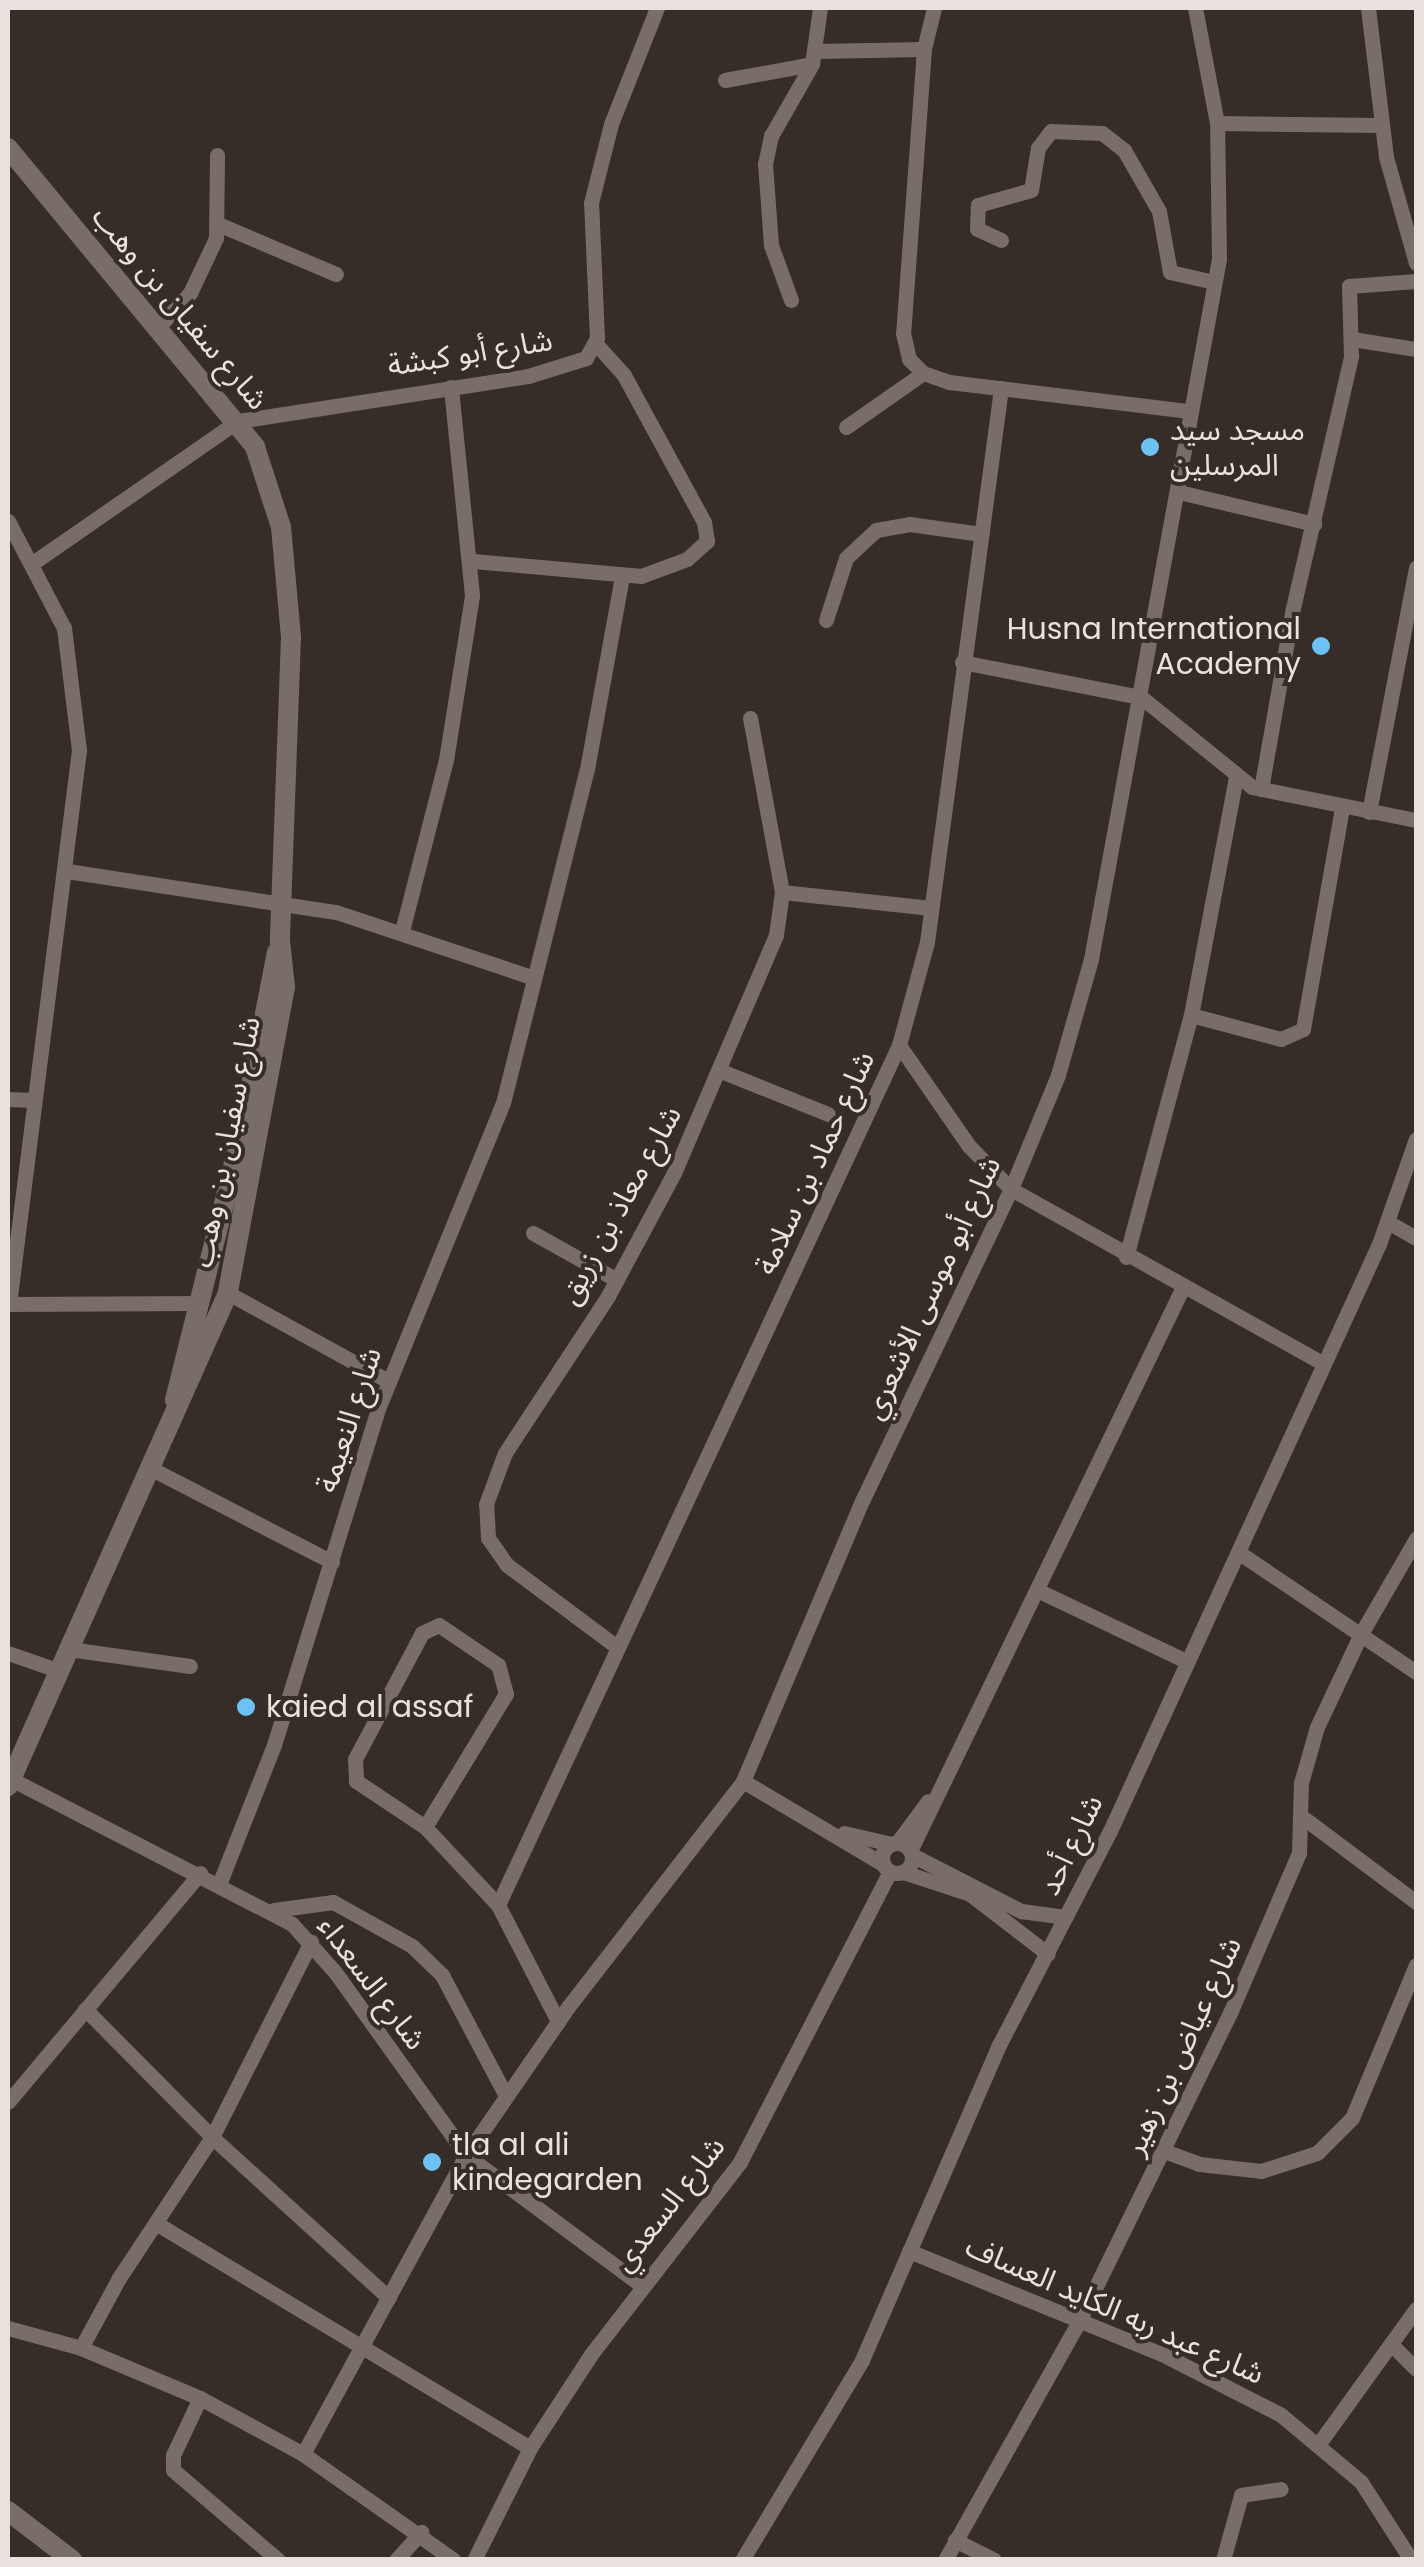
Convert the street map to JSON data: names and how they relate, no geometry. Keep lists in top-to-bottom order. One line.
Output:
{"streets":{"street":["شارع سفيان بن وهب","شارع أبو كبشة","شارع حماد بن سلامة","شارع معاذ بن زريق","شارع أبو موسى الأشعري","شارع النعيمة","شارع أحد","شارع السعداء","شارع عياض بن زهير","شارع السعدي","شارع عبد ربه الكايد العساف"]},"crossings":[["شارع سفيان بن وهب","شارع أبو كبشة"],["شارع سفيان بن وهب","شارع السعداء"],["شارع حماد بن سلامة","شارع معاذ بن زريق"],["شارع أبو موسى الأشعري","شارع السعداء"],["شارع النعيمة","شارع السعداء"],["شارع أحد","شارع عبد ربه الكايد العساف"],["شارع السعداء","شارع السعدي"],["شارع عياض بن زهير","شارع عبد ربه الكايد العساف"]],"places":["مسجد سيد المرسلين","Husna International Academy","kaied al assaf","tla al ali kindegarden"]}
